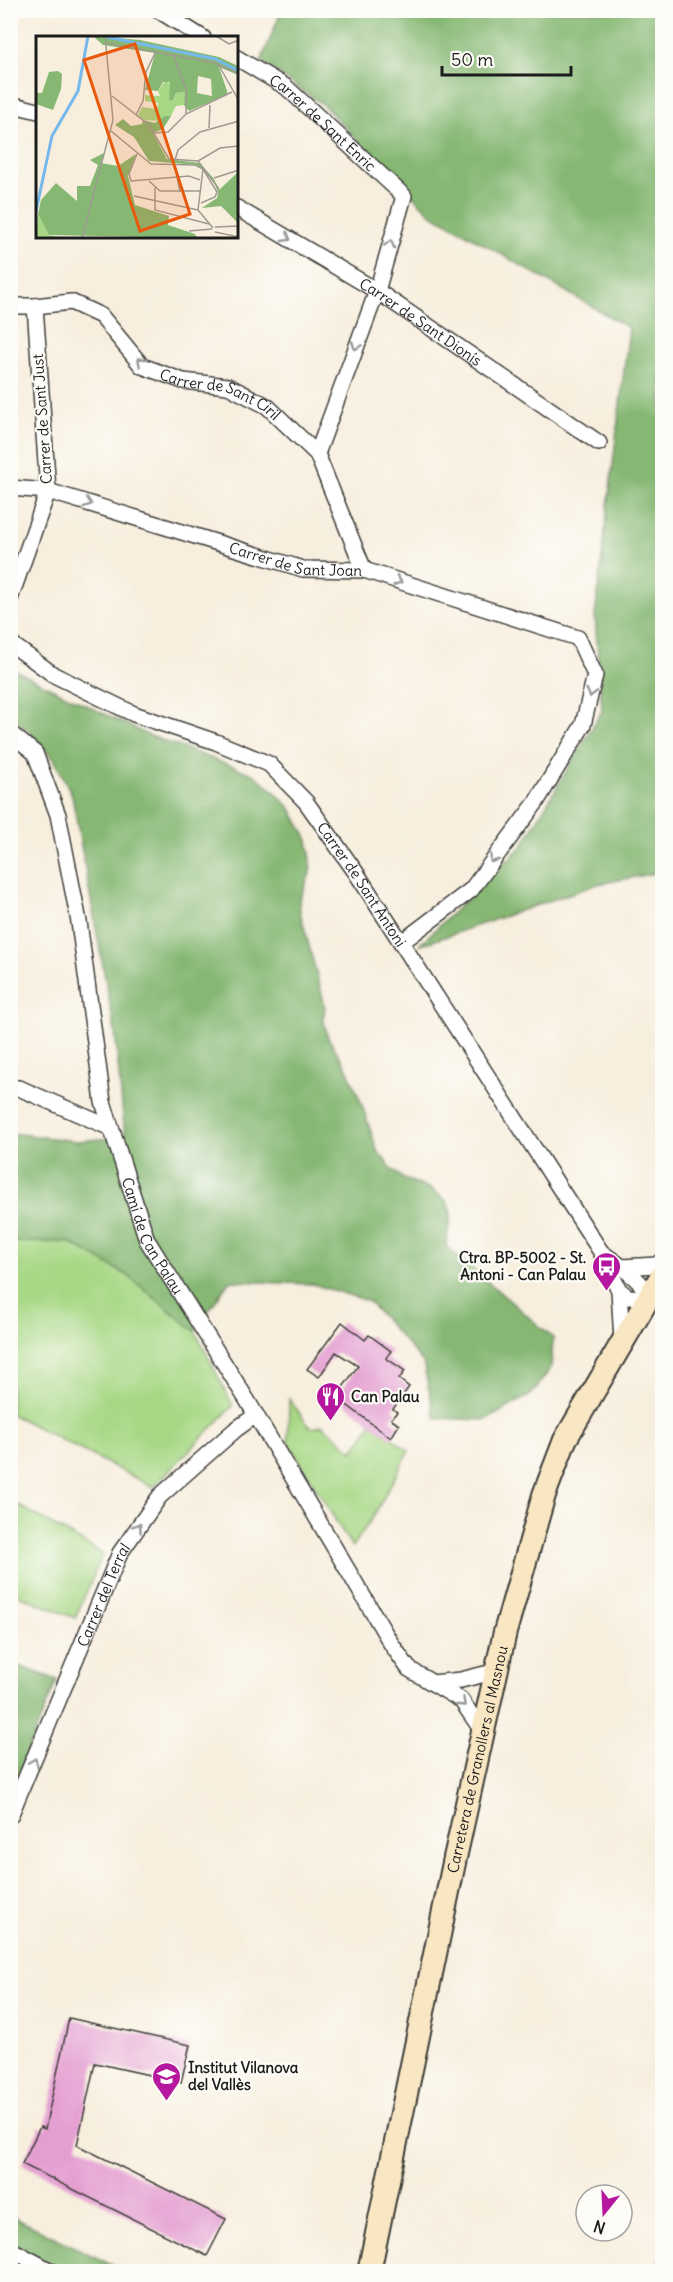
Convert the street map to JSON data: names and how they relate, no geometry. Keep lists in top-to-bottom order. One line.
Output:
{"streets":{"main road":["Carretera de Granollers al Masnou"],"street":["Carrer de Sant Enric","Carrer de Sant Dionís","Carrer de Sant Ciril","Carrer de Sant Just","Carrer de Sant Joan","Carrer de Sant Antoni","Camí de Can Palau","Carrer del Terral"]},"crossings":[["Carrer de Sant Enric","Carrer de Sant Dionís"],["Carrer de Sant Ciril","Carrer de Sant Just"],["Carrer de Sant Ciril","Carrer de Sant Joan"],["Carrer de Sant Just","Carrer de Sant Joan"],["Carrer de Sant Joan","Carrer de Sant Antoni"],["Carrer de Sant Antoni","Carretera de Granollers al Masnou"],["Camí de Can Palau","Carrer del Terral"],["Camí de Can Palau","Carretera de Granollers al Masnou"]],"one_way":["Carrer de Sant Enric","Carrer de Sant Dionís","Carrer de Sant Ciril","Carrer del Terral"],"places":{"bus stop":["Ctra. BP-5002 - St. Antoni - Can Palau"],"restaurant":["Can Palau"],"school or university":["Institut Vilanova del Vallès"]},"scale_bar":"50 m","north":"bottom"}
